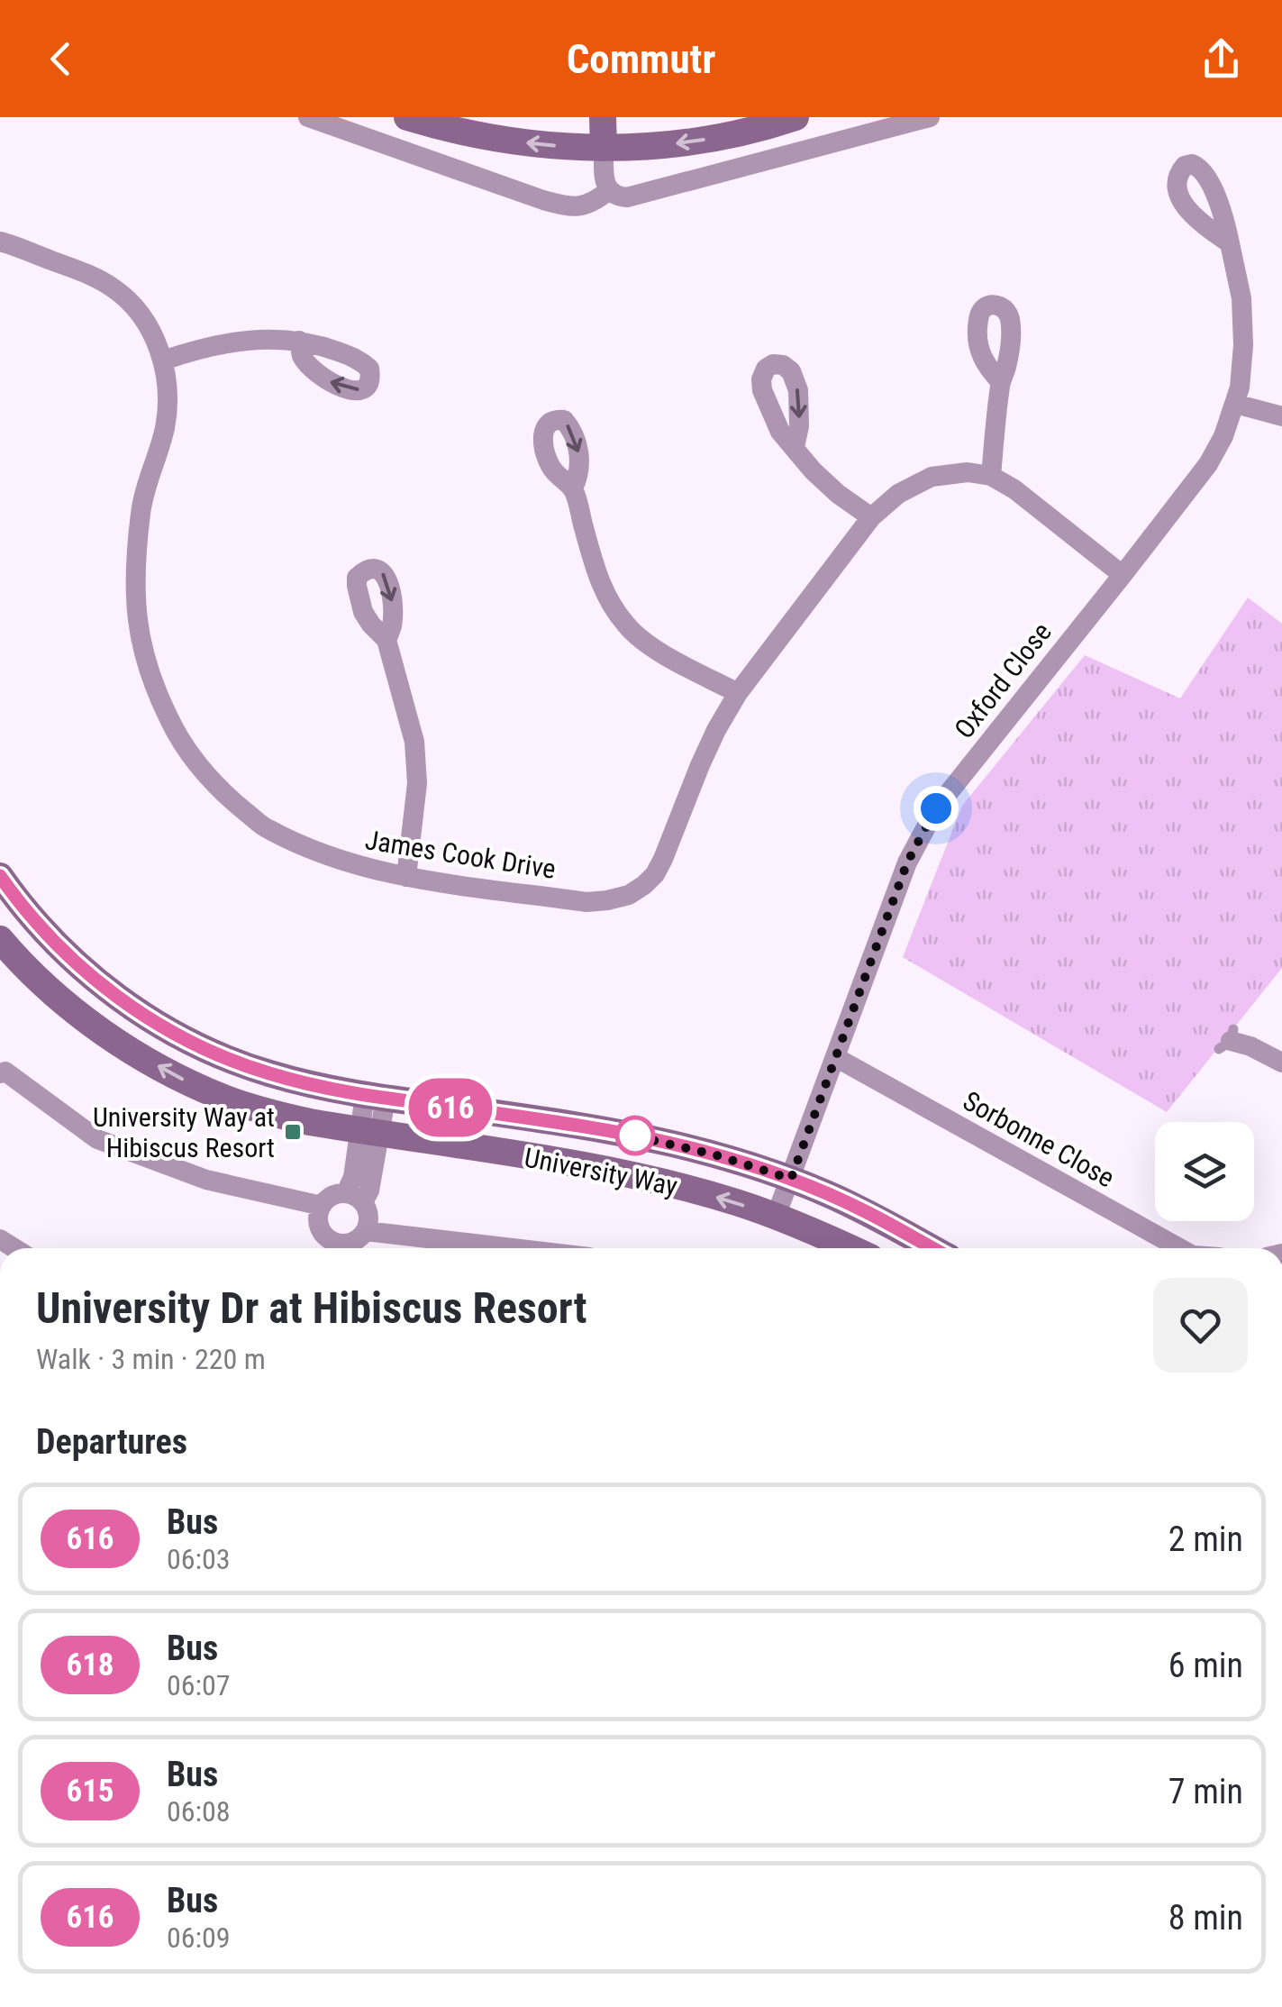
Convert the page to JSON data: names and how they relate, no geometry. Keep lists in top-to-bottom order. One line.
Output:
{"streets":{"main road":["University Way"],"street":["Oxford Close","James Cook Drive","Sorbonne Close"]},"crossings":[["Oxford Close","Sorbonne Close"],["Oxford Close","University Way"]],"places":{"transit":["University Way at Hibiscus Resort"]},"lines":["bus line 616"],"page":{"header":"Commutr","on_map":"616","heading":[["University Dr at Hibiscus Resort","Walk · 3 min · 220 m"],"Departures"],"list":[{"mark":"616","name":"Bus","note":"06:03","value":"2 min"},{"mark":"618","name":"Bus","note":"06:07","value":"6 min"},{"mark":"615","name":"Bus","note":"06:08","value":"7 min"},{"mark":"616","name":"Bus","note":"06:09","value":"8 min"}]}}
